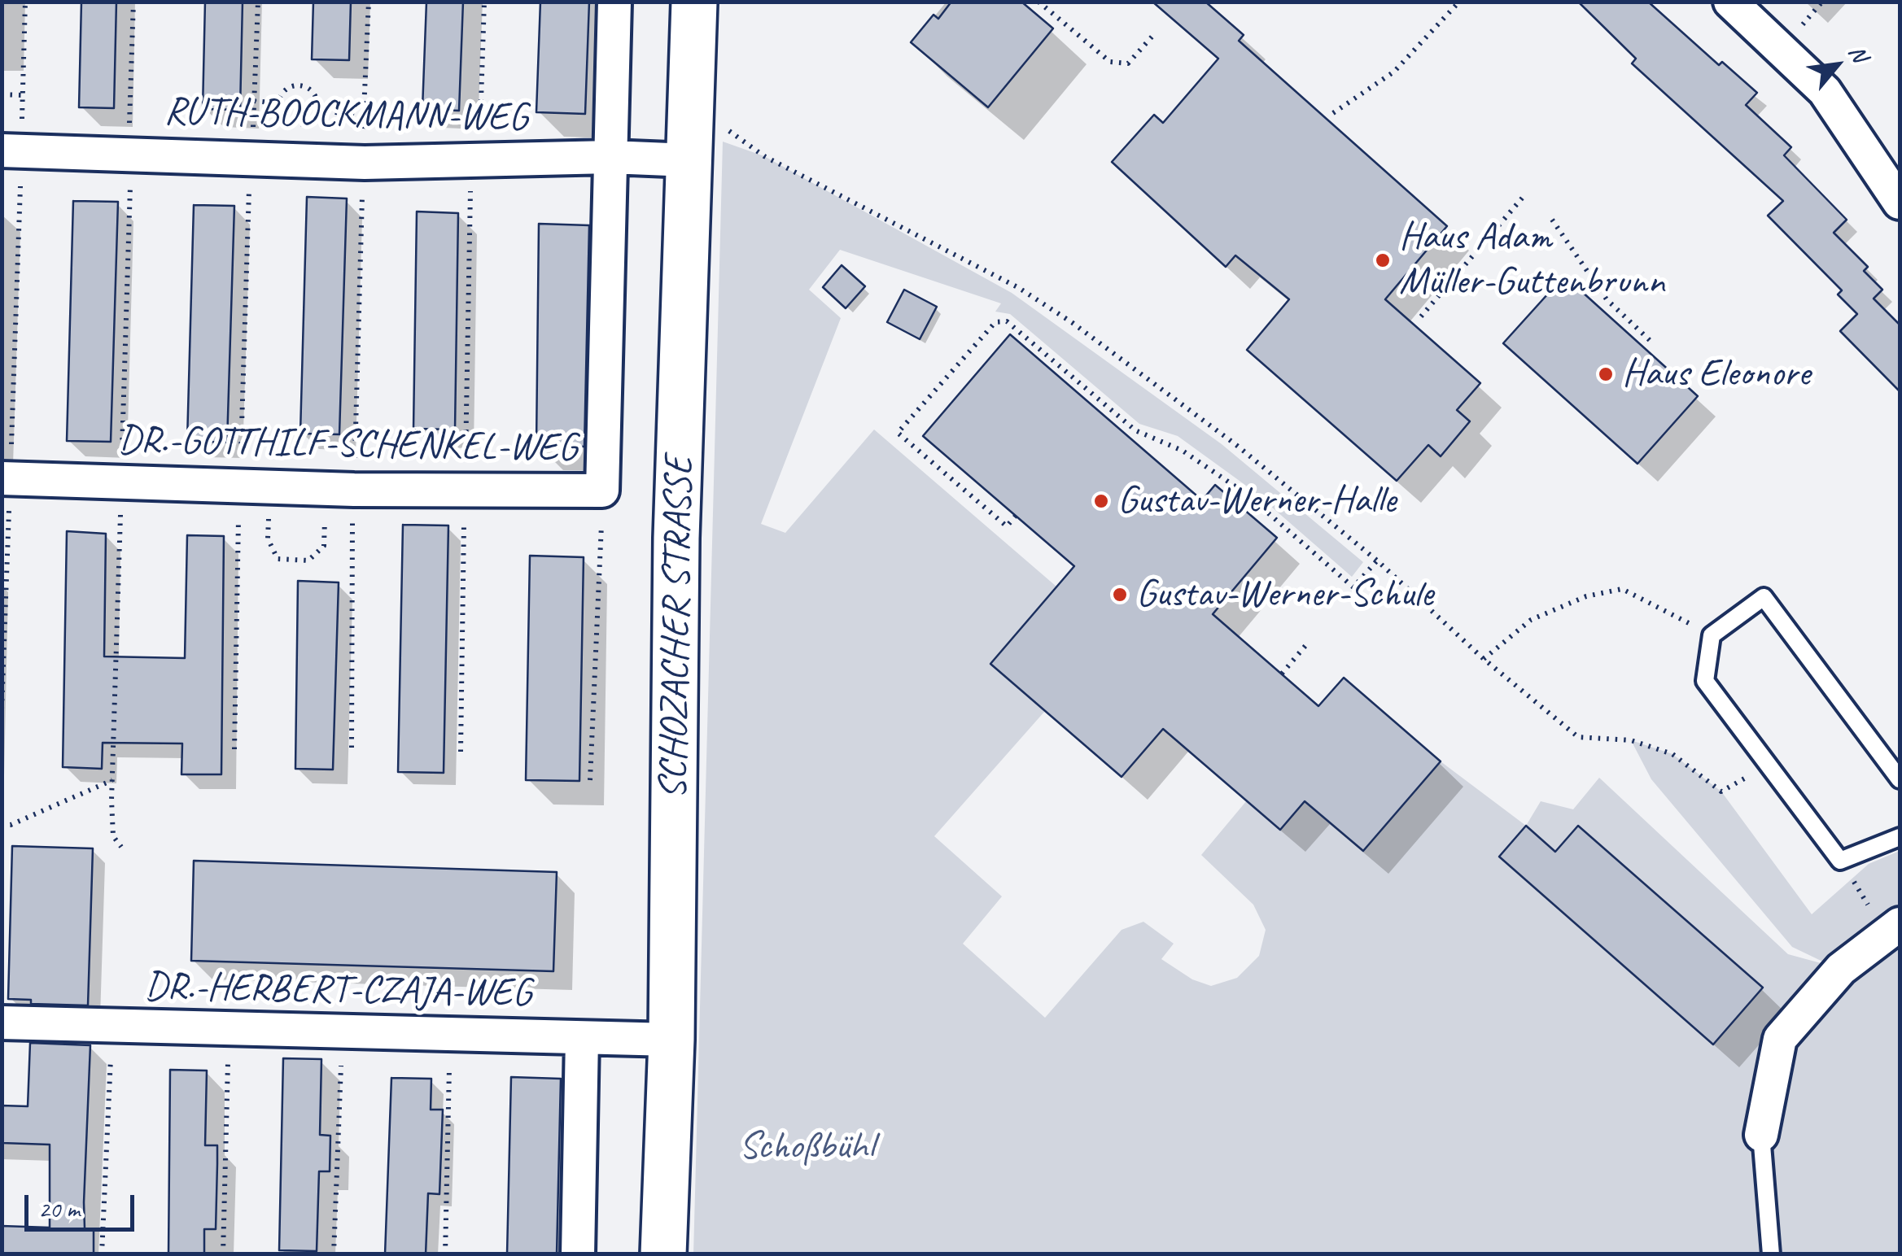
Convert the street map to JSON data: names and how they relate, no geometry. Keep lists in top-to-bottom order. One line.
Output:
{"streets":{"main road":["SCHOZACHER STRASSE"],"street":["RUTH-BOOCKMANN-WEG","DR.-GOTTHILF-SCHENKEL-WEG","DR.-HERBERT-CZAJA-WEG"]},"crossings":[["RUTH-BOOCKMANN-WEG","DR.-GOTTHILF-SCHENKEL-WEG"],["RUTH-BOOCKMANN-WEG","SCHOZACHER STRASSE"],["SCHOZACHER STRASSE","DR.-HERBERT-CZAJA-WEG"]],"parks":["Schoßbühl"],"places":["Haus Adam Müller-Guttenbrunn","Haus Eleonore","Gustav-Werner-Halle","Gustav-Werner-Schule"],"scale_bar":"20 m","north":"top right"}
